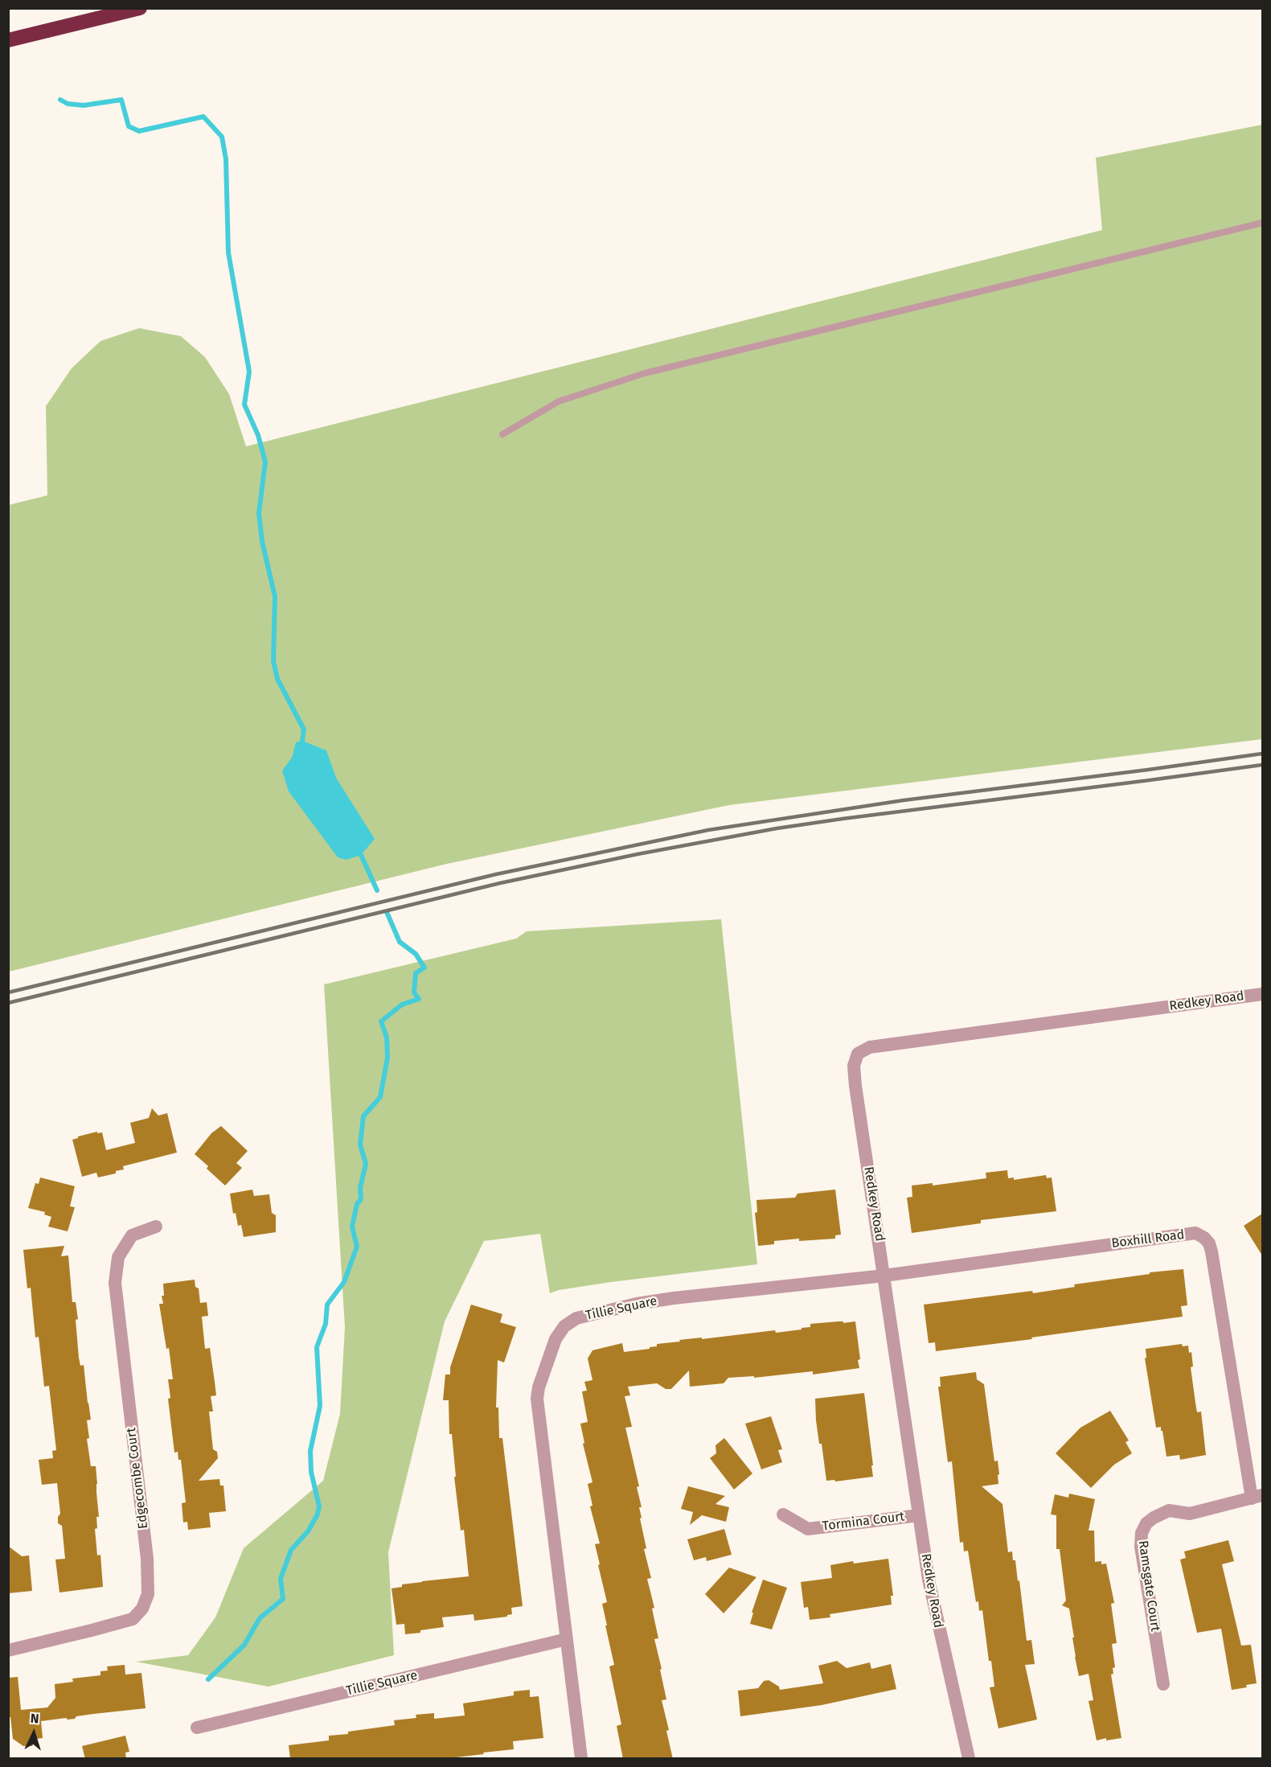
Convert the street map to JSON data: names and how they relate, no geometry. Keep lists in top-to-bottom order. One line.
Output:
{"streets":{"street":["Redkey Road","Boxhill Road","Tillie Square","Edgecombe Court","Tormina Court","Ramsgate Court"]},"crossings":[["Redkey Road","Boxhill Road"],["Redkey Road","Tillie Square"],["Redkey Road","Tormina Court"],["Boxhill Road","Tillie Square"],["Boxhill Road","Ramsgate Court"]],"north":"top"}
